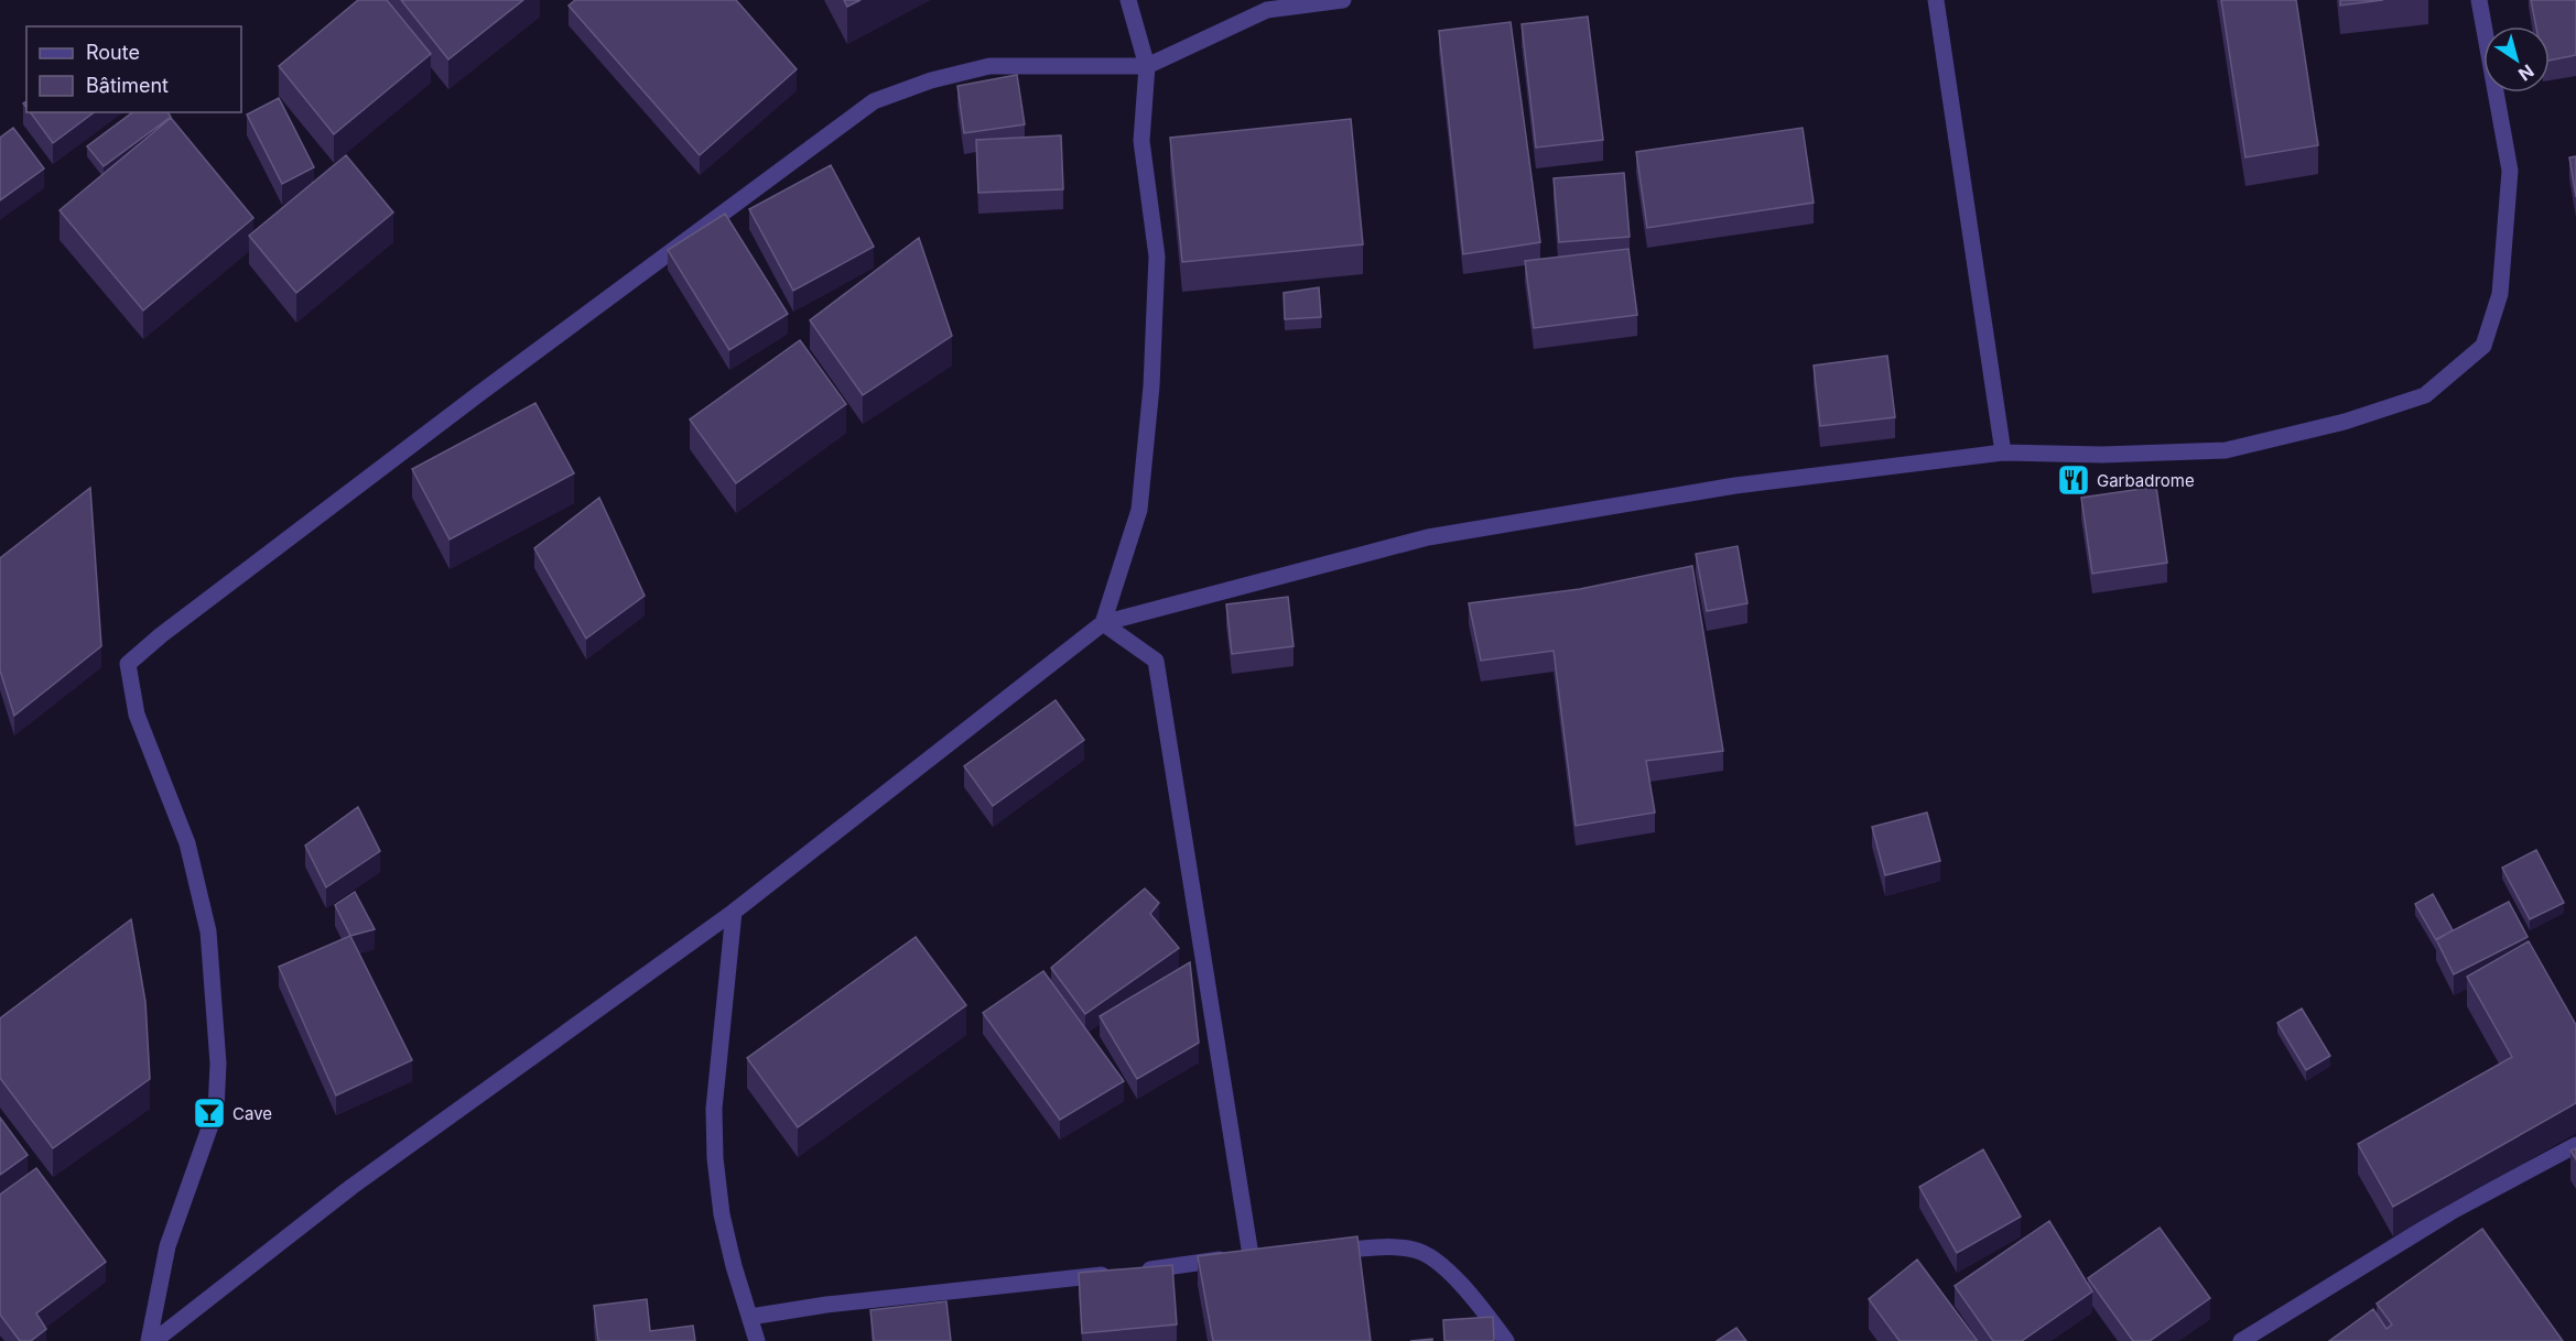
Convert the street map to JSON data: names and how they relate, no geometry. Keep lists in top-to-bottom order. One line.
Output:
{"places":{"restaurant":["Garbadrome"],"bar":["Cave"]},"legend":["Route","Bâtiment"],"north":"bottom right"}
